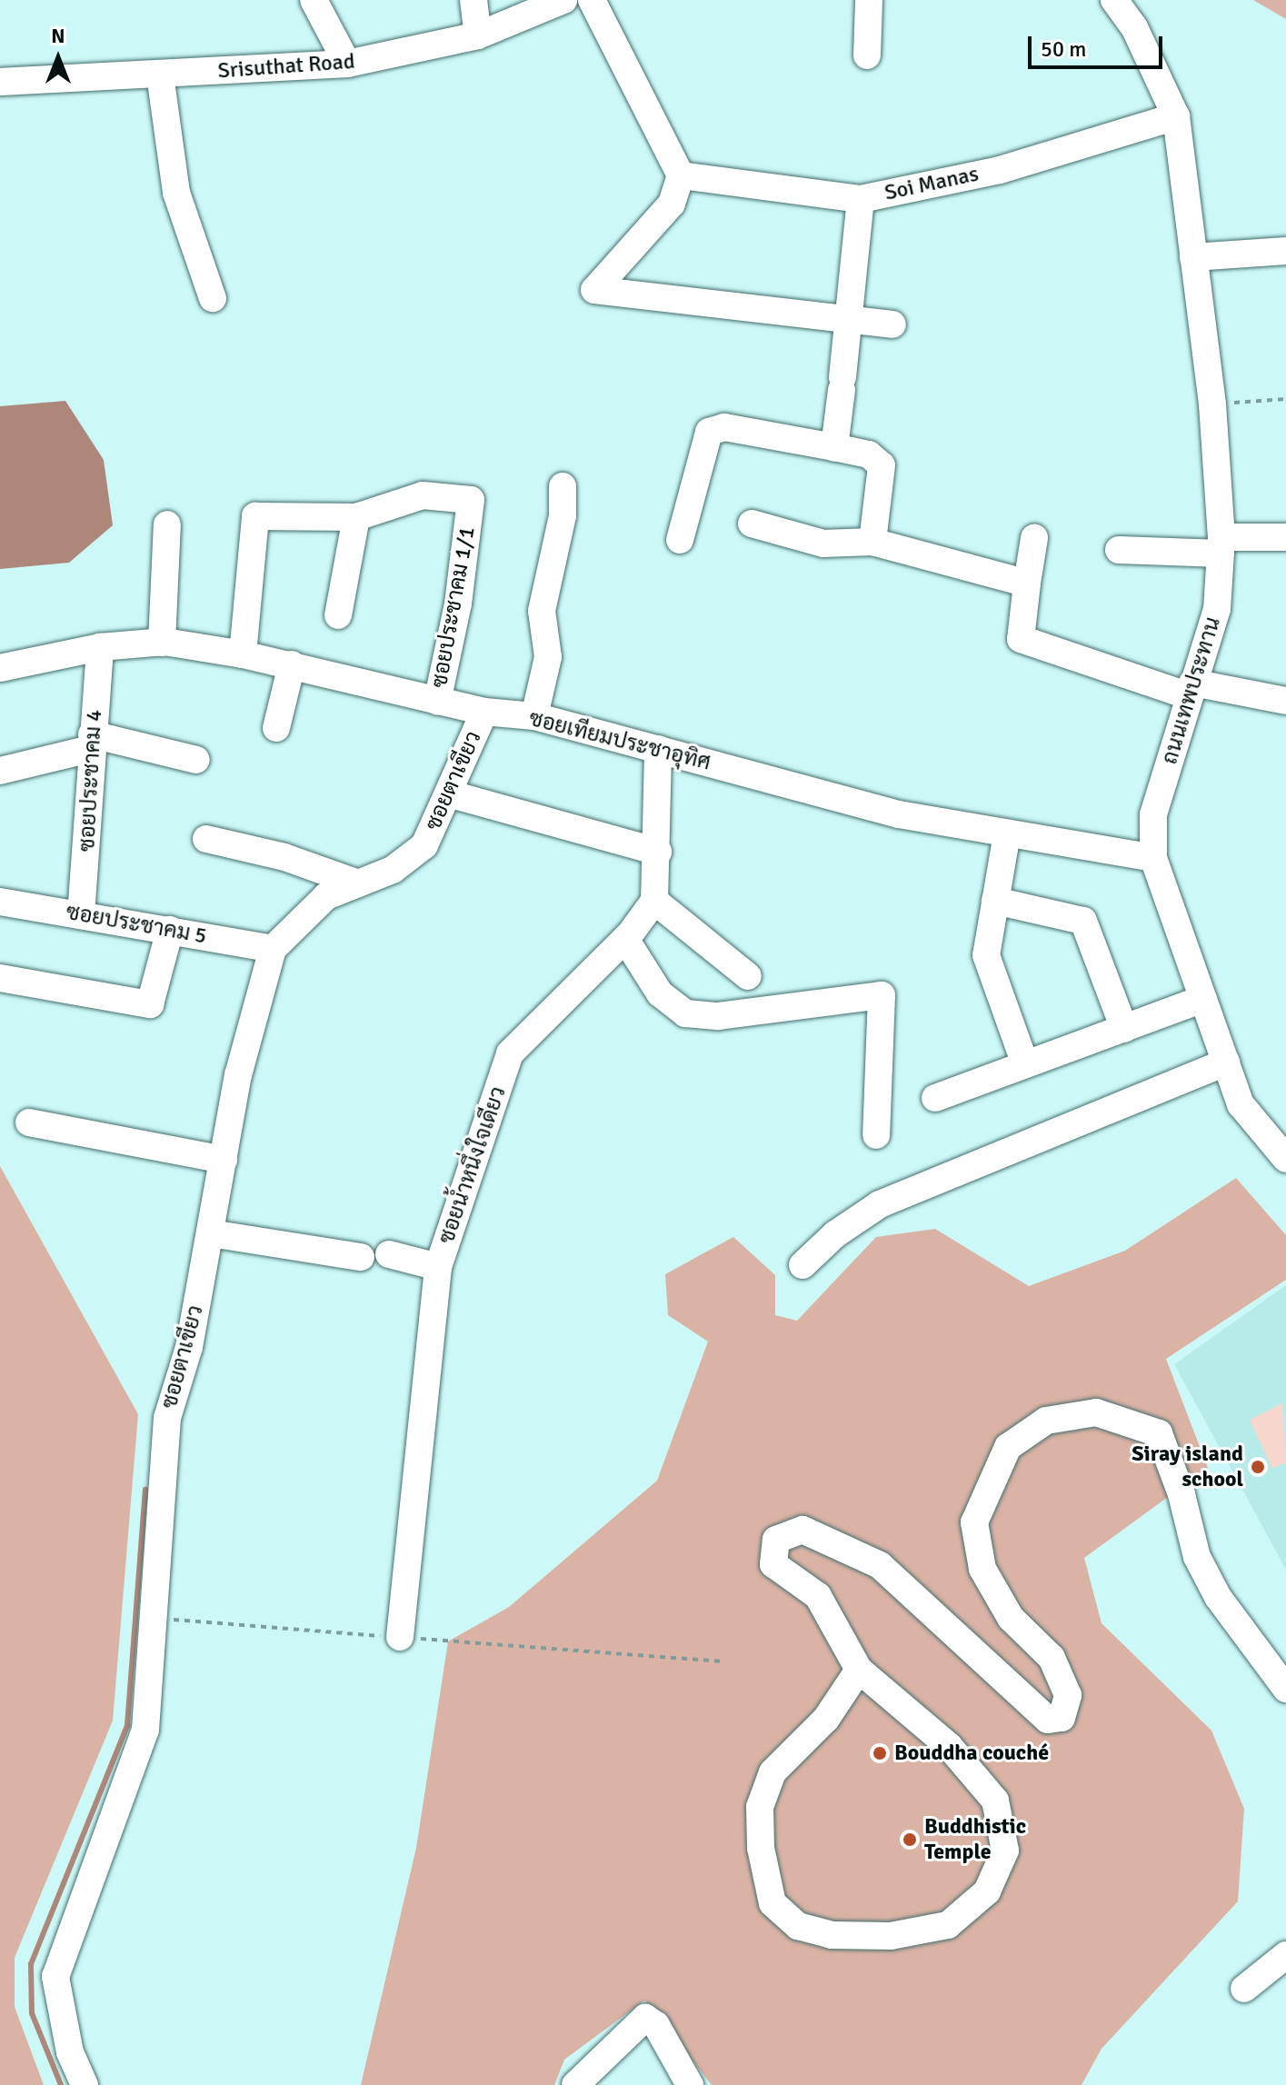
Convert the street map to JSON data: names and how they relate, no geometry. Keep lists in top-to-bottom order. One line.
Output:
{"streets":{"street":["Srisuthat Road","Soi Manas","ซอยประชาคม 1/1","ถนนเทพประทาน","ซอยเทียมประชาอุทิศ","ซอยประชาคม 4","ซอยตาเขียว","ซอยประชาคม 5","ซอยน้ำหนึ่งใจเดียว"]},"crossings":[["Soi Manas","ถนนเทพประทาน"],["ซอยประชาคม 1/1","ซอยเทียมประชาอุทิศ"],["ถนนเทพประทาน","ซอยเทียมประชาอุทิศ"],["ซอยเทียมประชาอุทิศ","ซอยประชาคม 4"],["ซอยเทียมประชาอุทิศ","ซอยตาเขียว"],["ซอยประชาคม 4","ซอยประชาคม 5"],["ซอยตาเขียว","ซอยประชาคม 5"]],"places":["Siray island school","Bouddha couché","Buddhistic Temple"],"scale_bar":"50 m","north":"top"}
